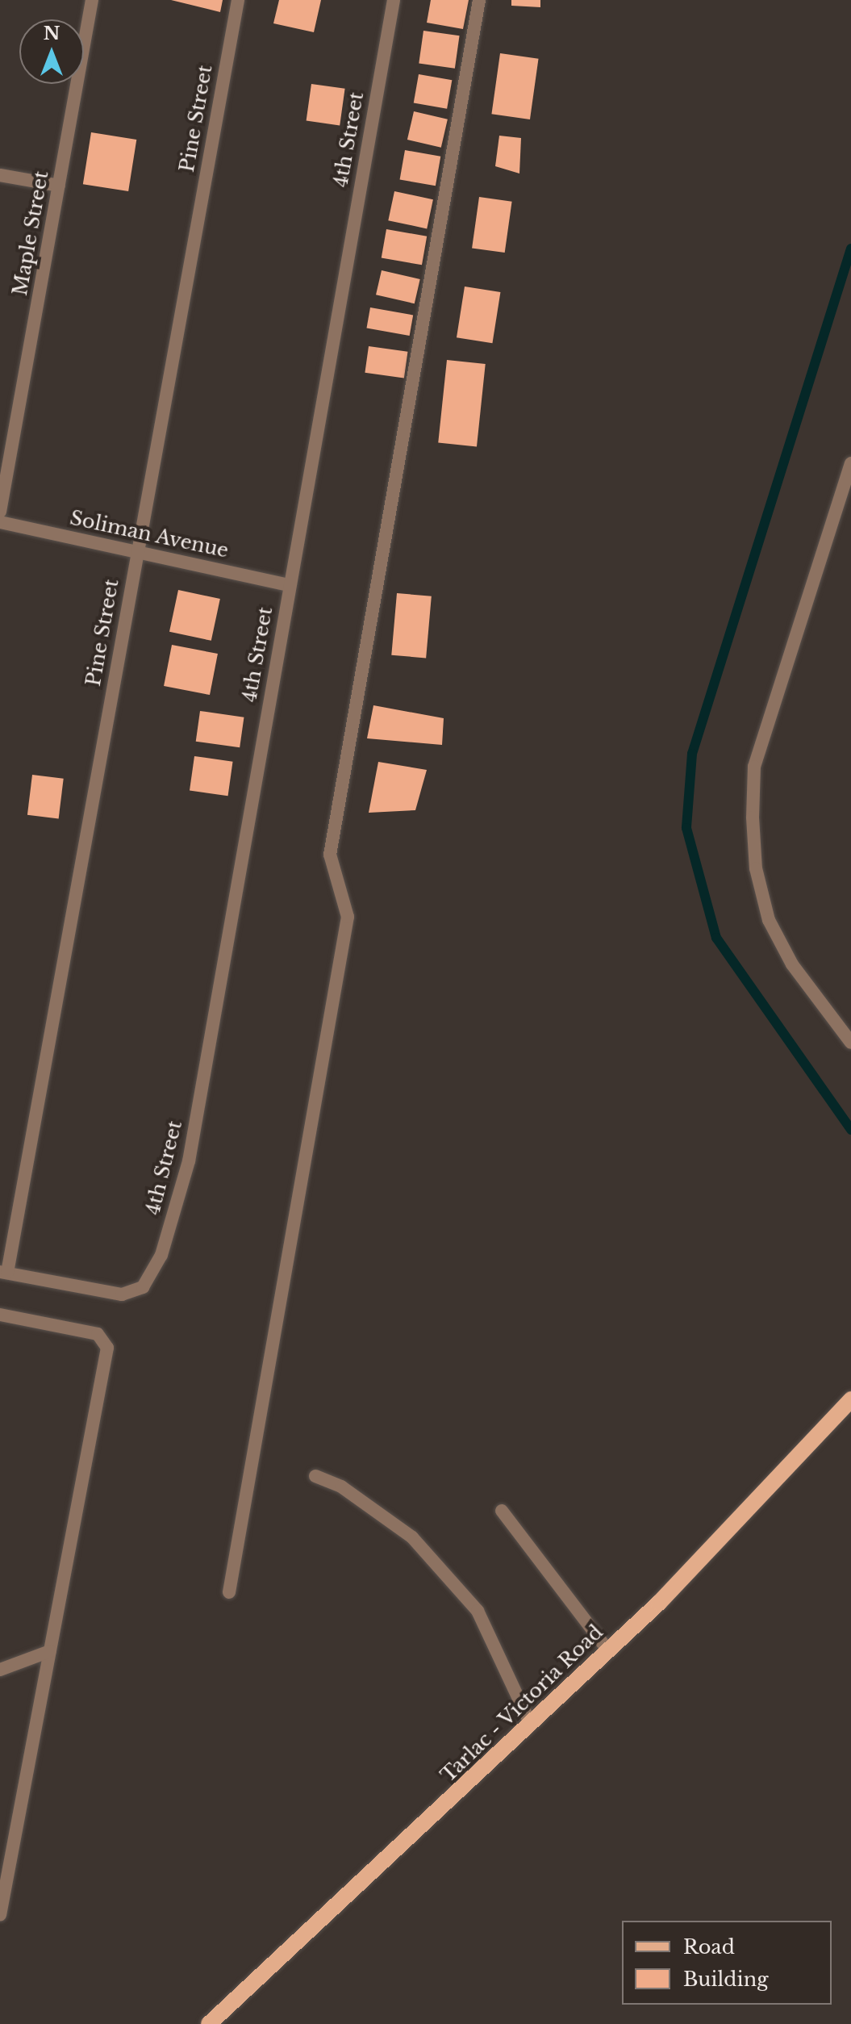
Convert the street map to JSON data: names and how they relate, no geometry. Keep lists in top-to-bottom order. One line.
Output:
{"streets":{"main road":["Tarlac - Victoria Road"],"street":["Pine Street","4th Street","Maple Street","Soliman Avenue"]},"crossings":[["Pine Street","4th Street"],["Pine Street","Soliman Avenue"],["4th Street","Soliman Avenue"]],"legend":["Road","Building"],"north":"top"}
